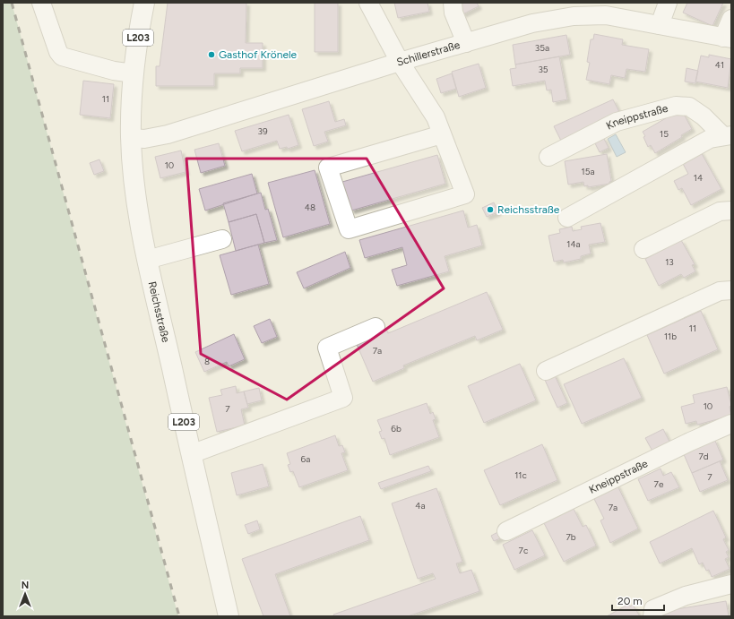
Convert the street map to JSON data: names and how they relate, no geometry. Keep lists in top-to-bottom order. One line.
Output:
{"streets":{"main road":["L203","Reichsstraße"],"street":["Schillerstraße","Kneippstraße"]},"crossings":[["Schillerstraße","Reichsstraße"]],"places":["Gasthof Krönele","Reichsstraße"],"house_numbers":["35a","41","35","11","39","15","10","15a","14","48","14a","13","11","11b","7a","8","10","7","6b","7d","6a","11c","7","7e","4a","7a","7b","7c"],"scale_bar":"20 m","north":"top"}
